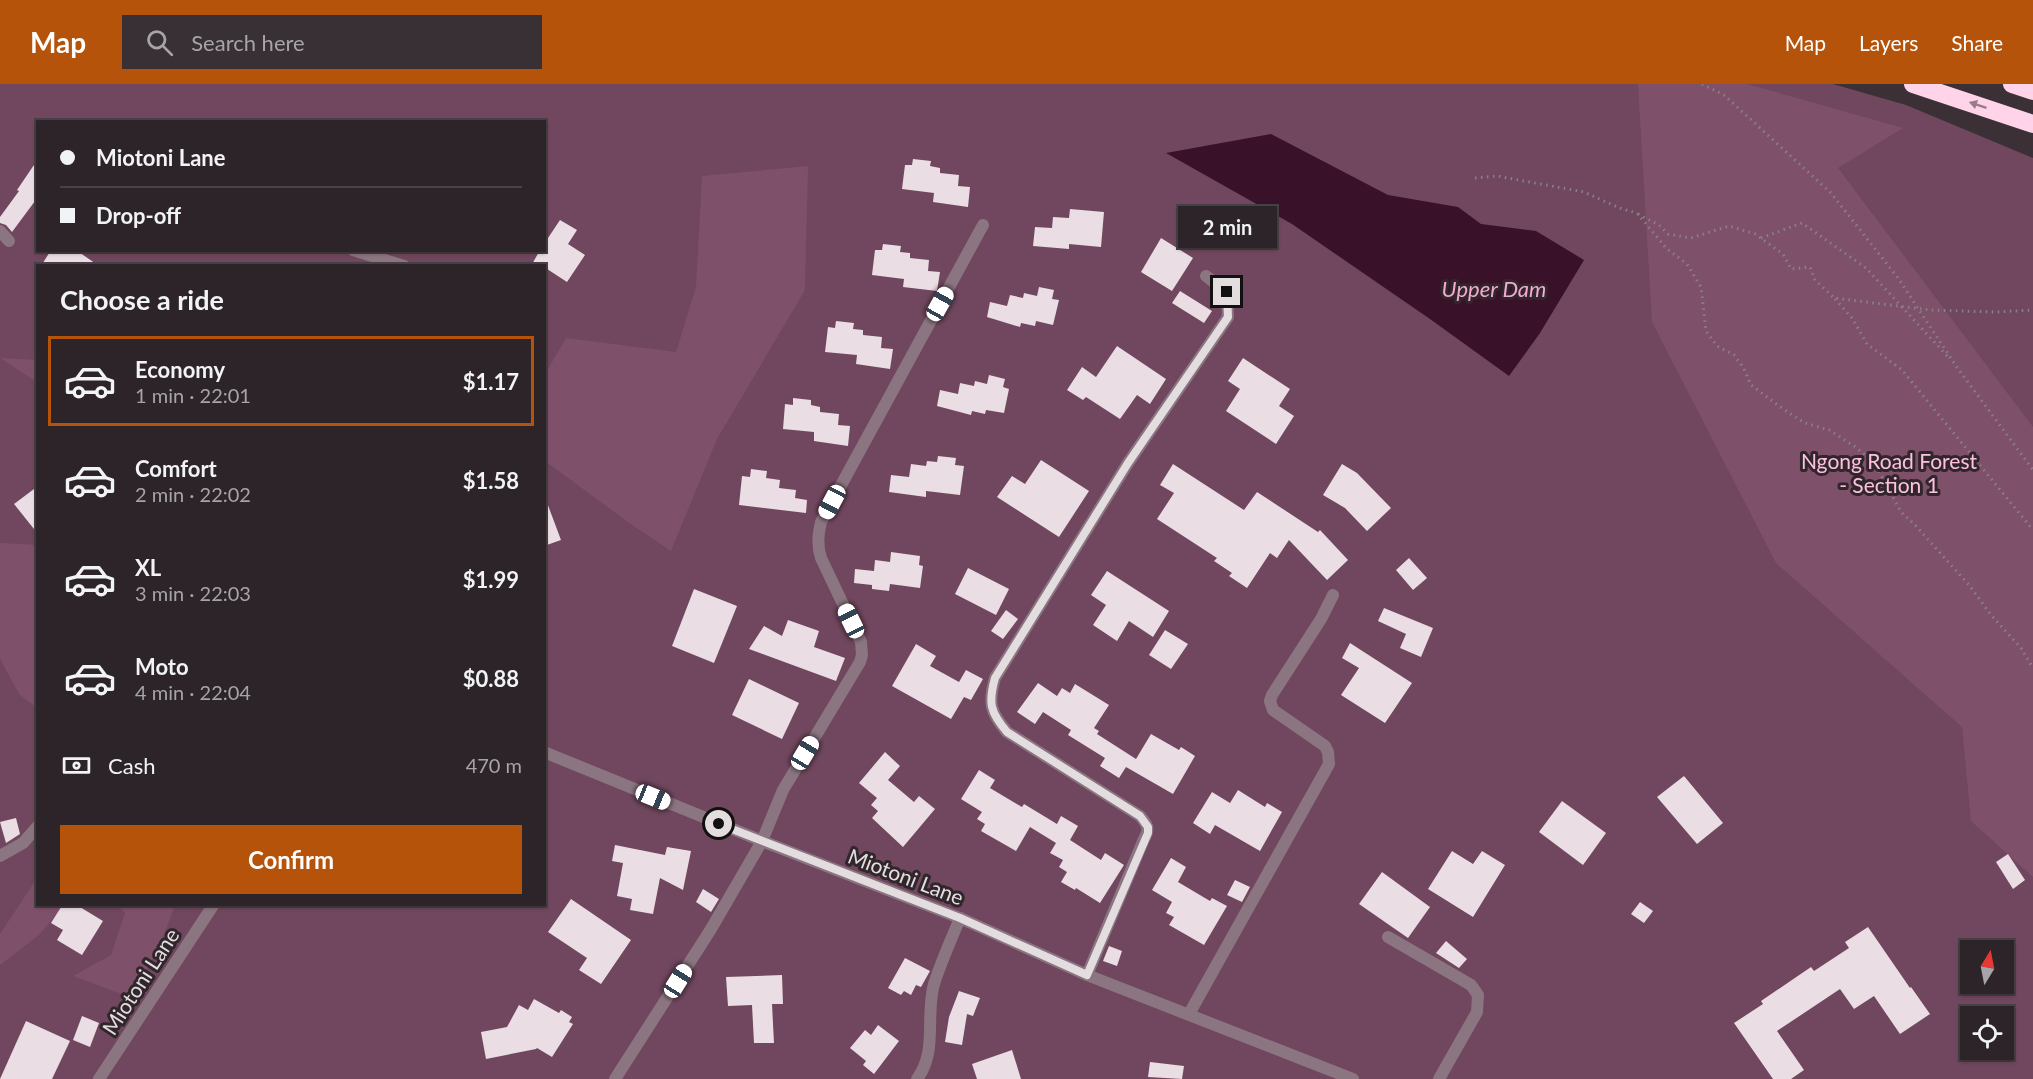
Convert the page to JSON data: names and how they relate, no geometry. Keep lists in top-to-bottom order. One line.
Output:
{"streets":{"street":["Miotoni Lane"]},"water":["Upper Dam"],"parks":["Ngong Road Forest - Section 1"],"north":"top","page":{"header":"Map","search":"Search here","nav":["Map","Layers","Share"],"banner":["Miotoni Lane","Drop-off"],"bubble":"2 min","heading":"Choose a ride","list":[{"name":"Economy","note":"1 min · 22:01","value":"$1.17"},{"name":"Comfort","note":"2 min · 22:02","value":"$1.58"},{"name":"XL","note":"3 min · 22:03","value":"$1.99"},{"name":"Moto","note":"4 min · 22:04","value":"$0.88"}],"pay":["Cash","470 m"],"buttons":"Confirm"}}
